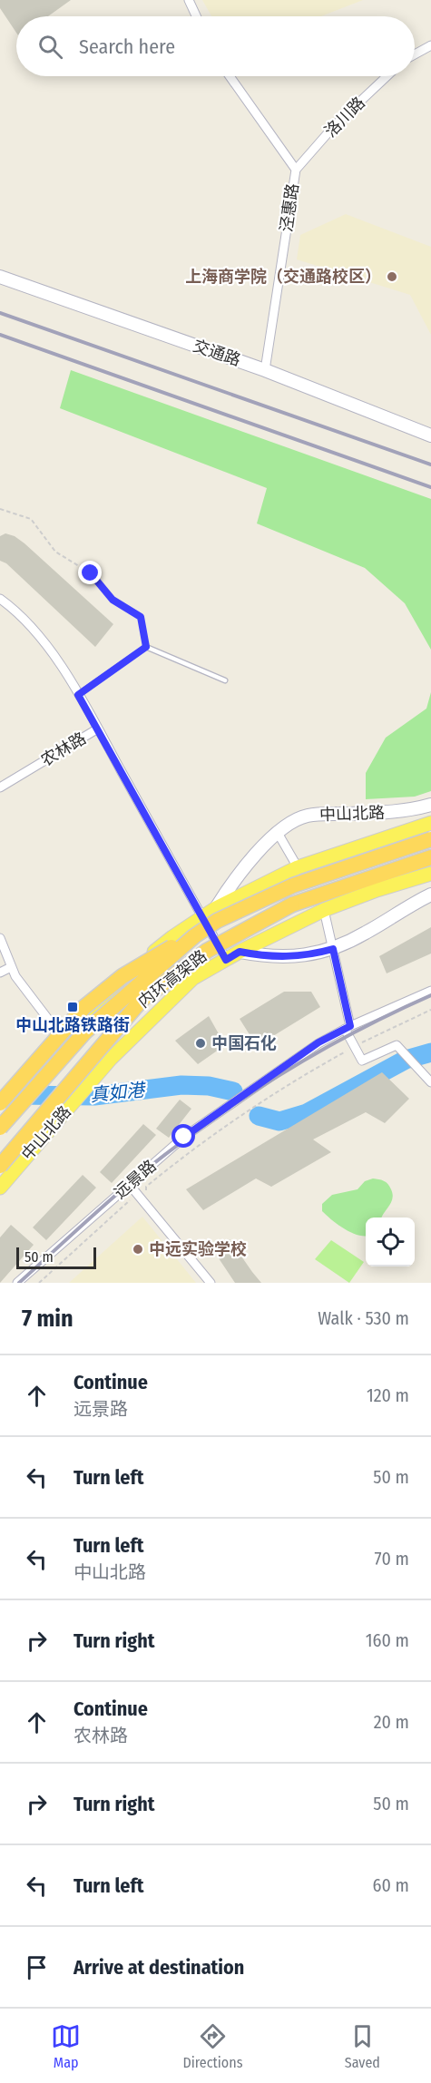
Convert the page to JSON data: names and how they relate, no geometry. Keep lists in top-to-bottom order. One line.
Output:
{"streets":{"highway":["内环高架路"],"main road":["交通路","中山北路"],"street":["洛川路","泾惠路","农林路","远景路"]},"crossings":[["洛川路","泾惠路"],["泾惠路","交通路"],["中山北路","内环高架路"]],"water":["真如港"],"places":{"other":["上海商学院（交通路校区）","中国石化","中远实验学校"],"transit":["中山北路铁路街"]},"scale_bar":"50 m","page":{"search":"Search here","scale":"50 m","heading":["7 min","Walk · 530 m"],"list":[["Continue","远景路","120 m"],["Turn left","50 m"],["Turn left","中山北路","70 m"],["Turn right","160 m"],["Continue","农林路","20 m"],["Turn right","50 m"],["Turn left","60 m"],"Arrive at destination"],"nav":["Map","Directions","Saved"]}}
